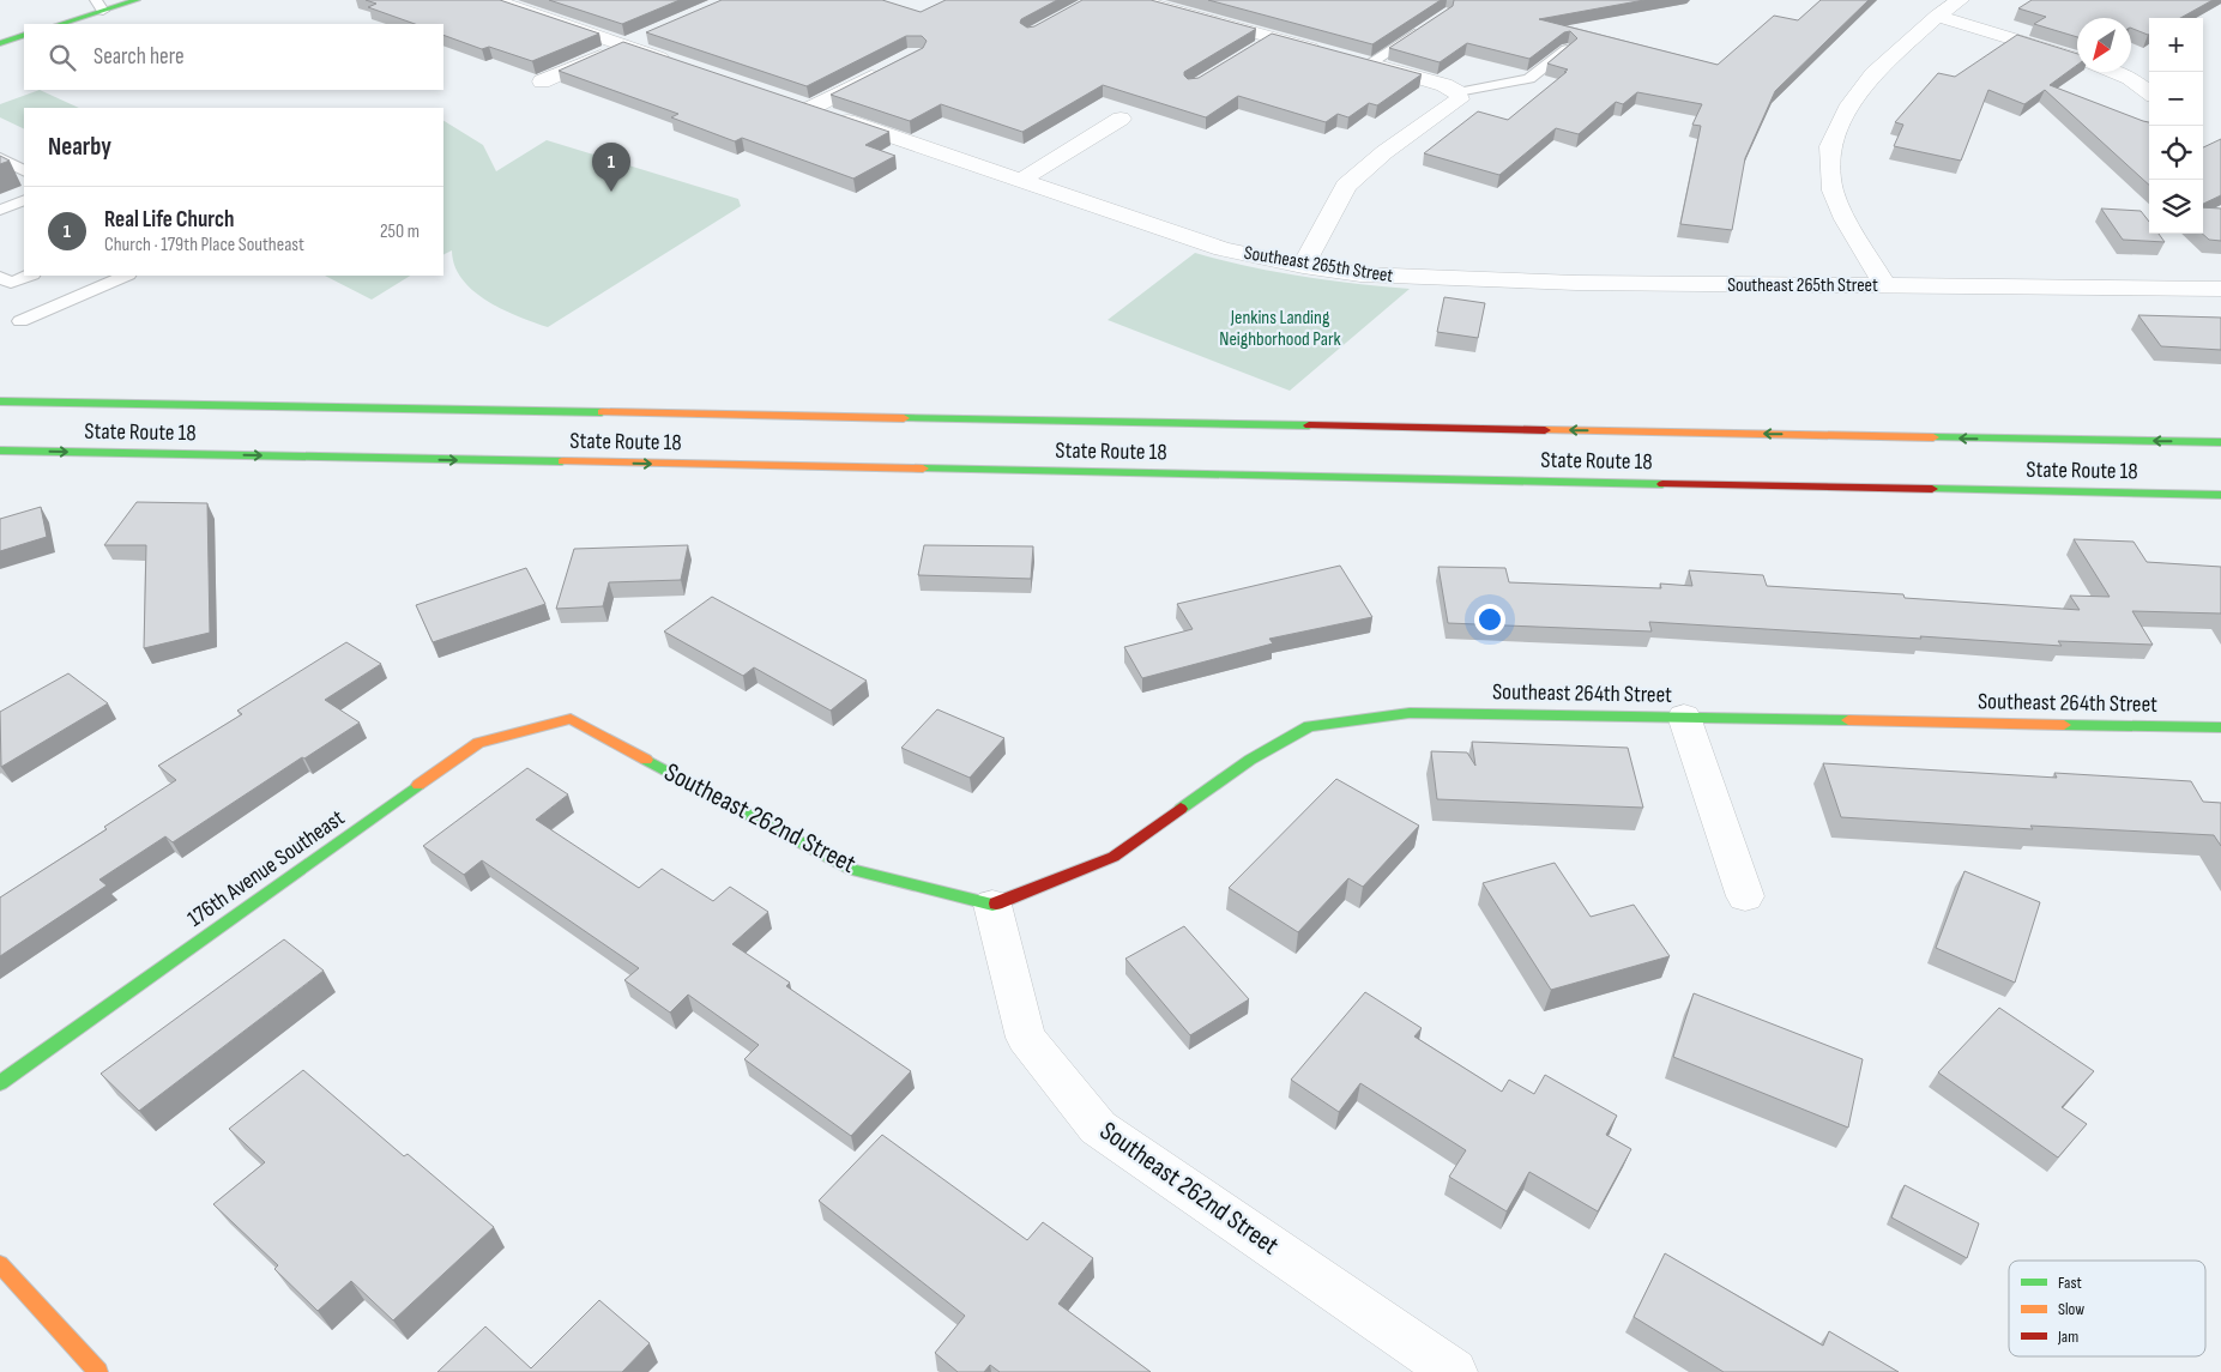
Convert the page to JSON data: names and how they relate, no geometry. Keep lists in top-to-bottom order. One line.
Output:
{"streets":{"main road":["State Route 18","Southeast 264th Street","Southeast 262nd Street","176th Avenue Southeast"],"street":["Southeast 265th Street"]},"crossings":[["Southeast 264th Street","Southeast 262nd Street"],["Southeast 262nd Street","176th Avenue Southeast"]],"parks":["Jenkins Landing Neighborhood Park"],"legend":["Fast","Slow","Jam"],"north":"bottom left","page":{"map_buttons":["+","−"],"search":"Search here","heading":"Nearby","pins":"1","list":[{"mark":"1","name":"Real Life Church","note":"Church · 179th Place Southeast","value":"250 m"}]}}
